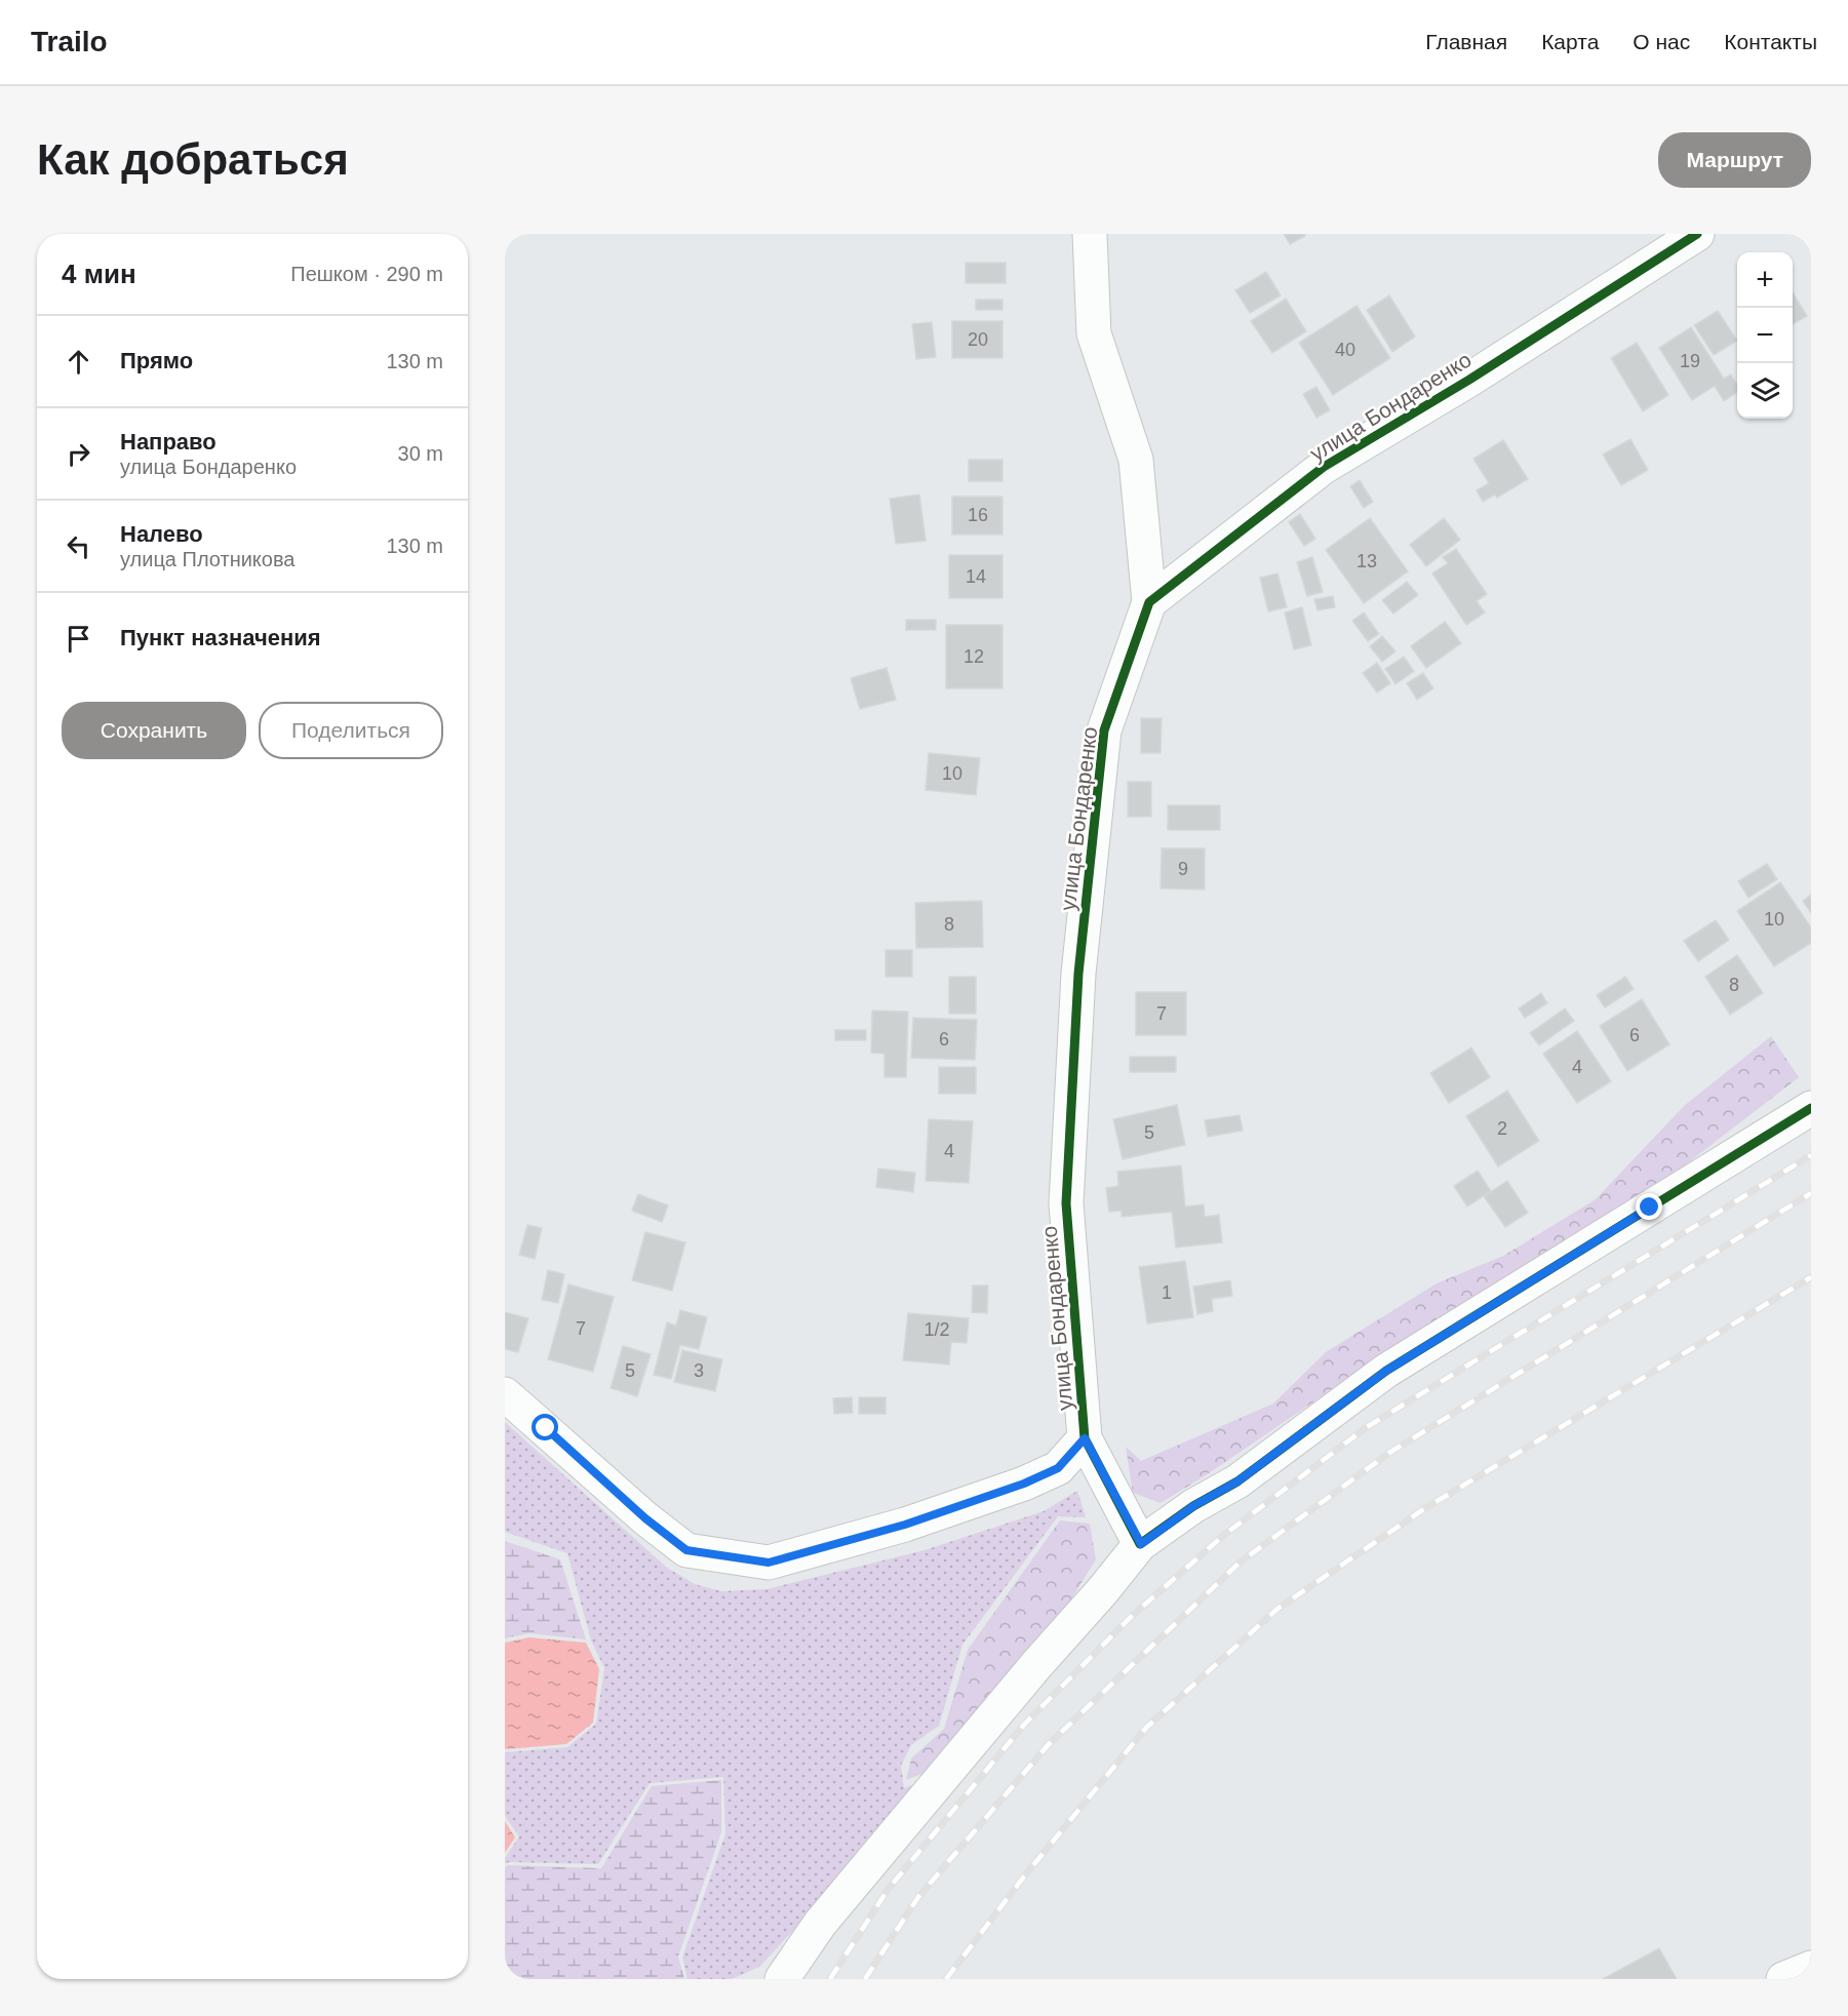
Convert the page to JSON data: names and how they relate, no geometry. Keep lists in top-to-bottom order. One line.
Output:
{"streets":{"street":["улица Бондаренко"]},"house_numbers":["20","40","19","16","13","14","12","10","9","10","8","8","7","6","6","4","2","5","4","1","7","1/2","5","3"],"page":{"header":"Trailo","nav":["Главная","Карта","О нас","Контакты"],"buttons":["Маршрут",["Сохранить","Поделиться"]],"title":"Как добраться","heading":["4 мин","Пешком · 290 m"],"map_buttons":["+","−"],"list":[["Прямо","130 m"],["Направо","улица Бондаренко","30 m"],["Налево","улица Плотникова","130 m"],"Пункт назначения"]}}
